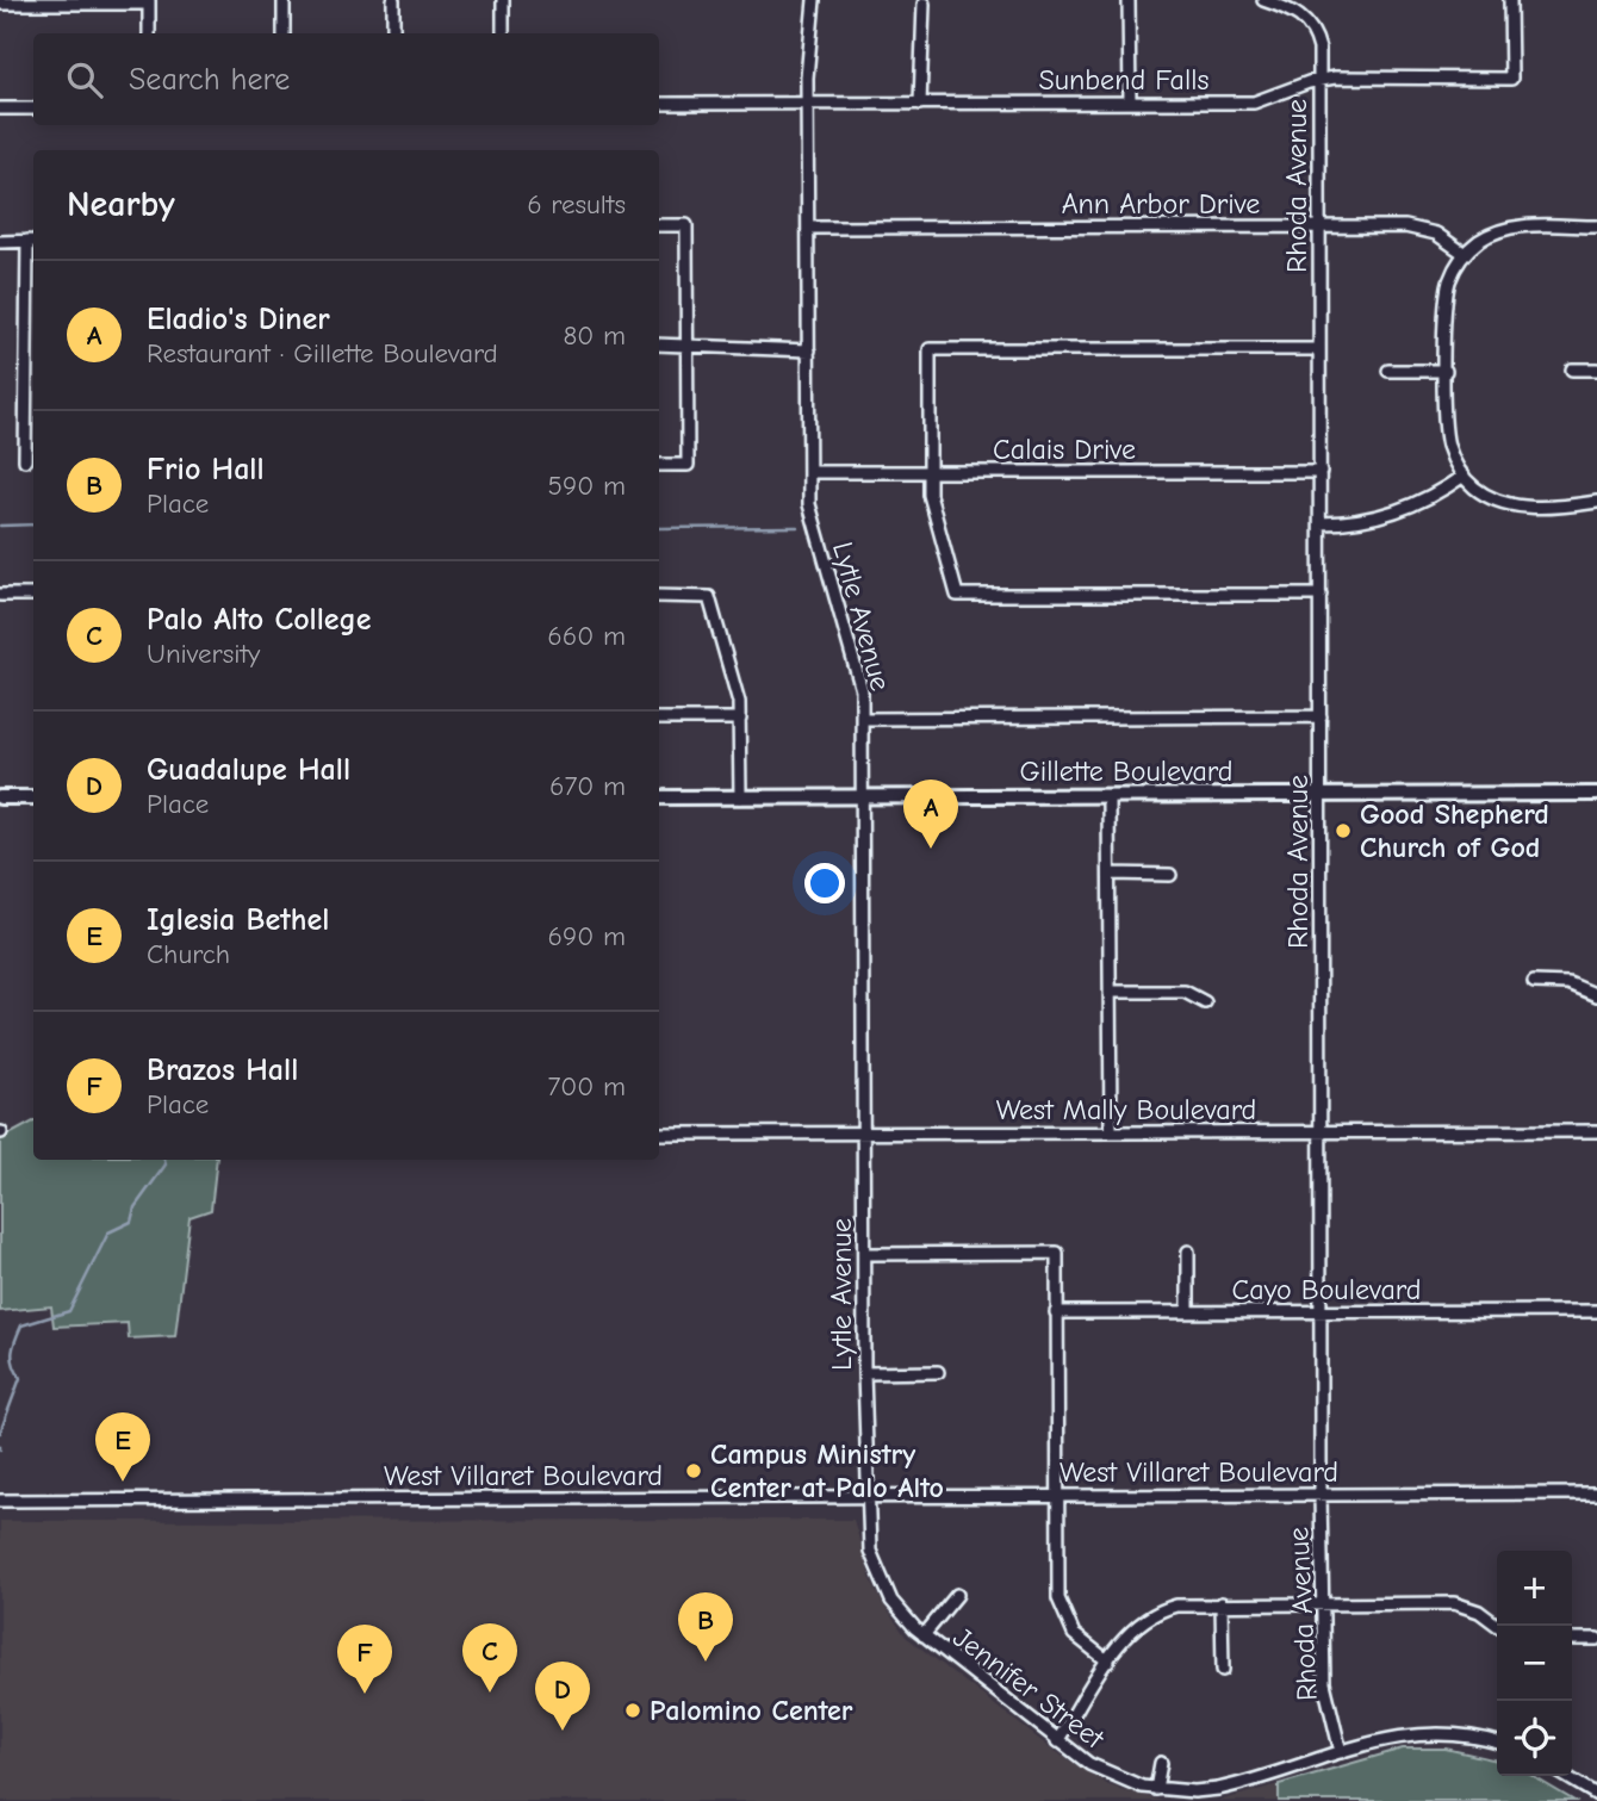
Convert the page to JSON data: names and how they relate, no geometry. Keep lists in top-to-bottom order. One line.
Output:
{"streets":{"main road":["Gillette Boulevard"],"street":["Sunbend Falls","Rhoda Avenue","Ann Arbor Drive","Calais Drive","Lytle Avenue","West Mally Boulevard","Cayo Boulevard","West Villaret Boulevard","Jennifer Street"]},"crossings":[["Sunbend Falls","Rhoda Avenue"],["Sunbend Falls","Lytle Avenue"],["Rhoda Avenue","Ann Arbor Drive"],["Rhoda Avenue","Calais Drive"],["Rhoda Avenue","Gillette Boulevard"],["Rhoda Avenue","West Mally Boulevard"],["Rhoda Avenue","Cayo Boulevard"],["Rhoda Avenue","West Villaret Boulevard"],["Rhoda Avenue","Jennifer Street"],["Ann Arbor Drive","Lytle Avenue"],["Calais Drive","Lytle Avenue"],["Lytle Avenue","Gillette Boulevard"],["Lytle Avenue","West Mally Boulevard"],["Lytle Avenue","West Villaret Boulevard"],["Lytle Avenue","Jennifer Street"],["West Villaret Boulevard","Jennifer Street"]],"places":["Good Shepherd Church of God","Campus Ministry Center at Palo Alto","Palomino Center"],"page":{"search":"Search here","heading":["Nearby","6 results"],"list":[{"mark":"A","name":"Eladio's Diner","note":"Restaurant · Gillette Boulevard","value":"80 m"},{"mark":"B","name":"Frio Hall","note":"Place","value":"590 m"},{"mark":"C","name":"Palo Alto College","note":"University","value":"660 m"},{"mark":"D","name":"Guadalupe Hall","note":"Place","value":"670 m"},{"mark":"E","name":"Iglesia Bethel","note":"Church","value":"690 m"},{"mark":"F","name":"Brazos Hall","note":"Place","value":"700 m"}],"pins":["A","E","B","C","F","D"],"map_buttons":["+","−"]}}
